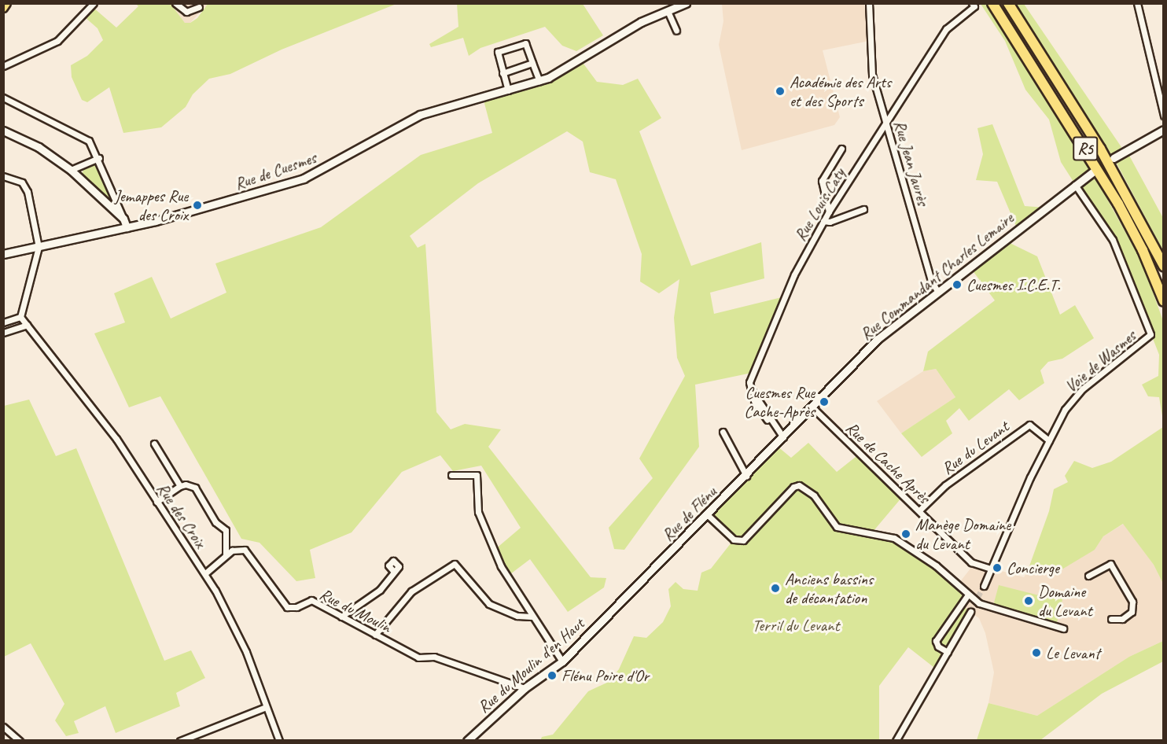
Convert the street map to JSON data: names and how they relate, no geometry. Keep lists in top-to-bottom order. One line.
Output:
{"streets":{"highway":["R5"],"street":["Rue Jean Jaurès","Rue de Cuesmes","Rue Louis Caty","Rue Commandant Charles Lemaire","Voie de Wasmes","Rue du Levant","Rue de Cache Après","Rue de Flénu","Rue des Croix","Rue du Moulin","Rue du Moulin d'en Haut"]},"crossings":[["Rue Jean Jaurès","Rue Louis Caty"],["Rue Jean Jaurès","Rue Commandant Charles Lemaire"],["Rue Louis Caty","Rue Commandant Charles Lemaire"],["Rue Louis Caty","Rue de Flénu"],["Rue Commandant Charles Lemaire","Voie de Wasmes"],["Rue Commandant Charles Lemaire","Rue de Cache Après"],["Rue Commandant Charles Lemaire","Rue de Flénu"],["Voie de Wasmes","Rue du Levant"],["Voie de Wasmes","Rue de Cache Après"],["Rue du Levant","Rue de Cache Après"],["Rue de Flénu","Rue du Moulin d'en Haut"],["Rue du Moulin","Rue du Moulin d'en Haut"]],"parks":["Terril du Levant"],"places":["Académie des Arts et des Sports","Jemappes Rue des Croix","Cuesmes I.C.E.T.","Cuesmes Rue Cache-Après","Manège Domaine du Levant","Concierge","Anciens bassins de décantation","Domaine du Levant","Le Levant","Flénu Poire d'Or"]}
